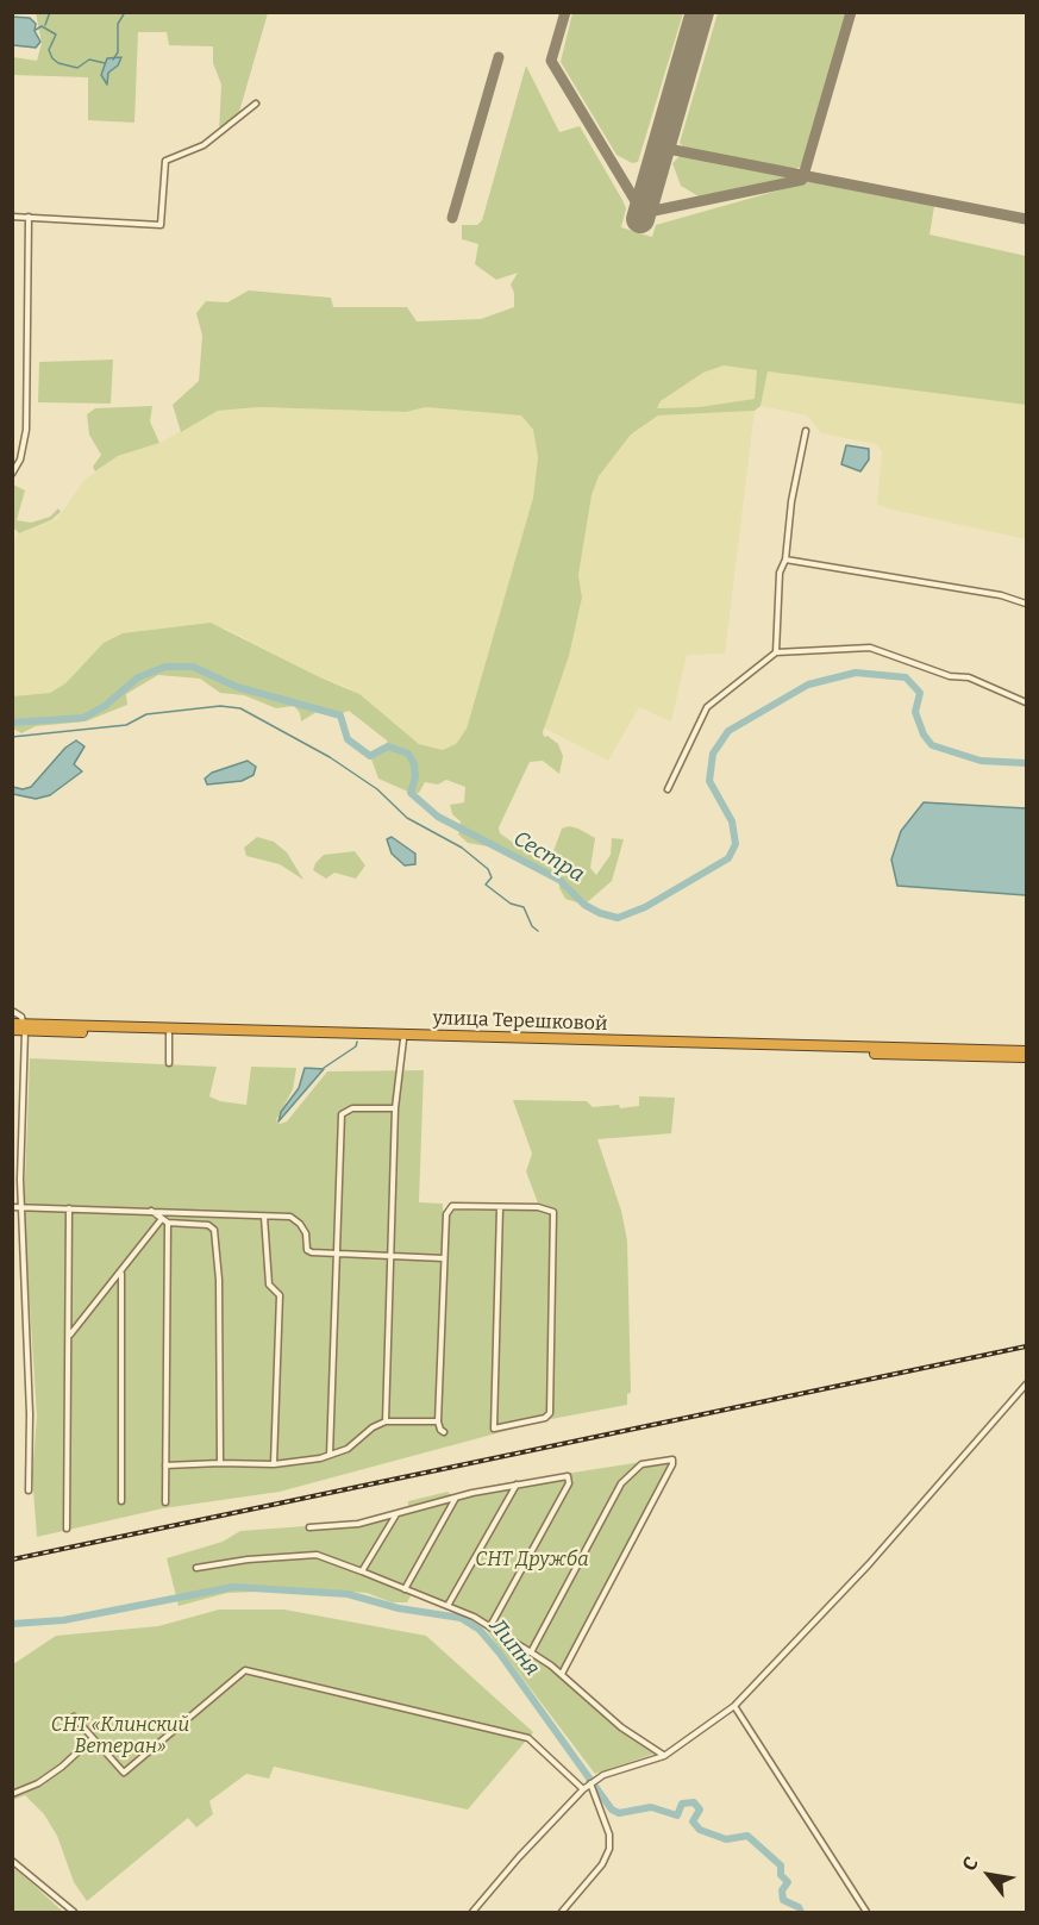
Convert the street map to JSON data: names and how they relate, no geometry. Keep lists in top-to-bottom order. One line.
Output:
{"streets":{"highway":["улица Терешковой"]},"water":["Сестра","Липня"],"parks":["СНТ Дружба","СНТ «Клинский Ветеран»"],"north":"top left"}
